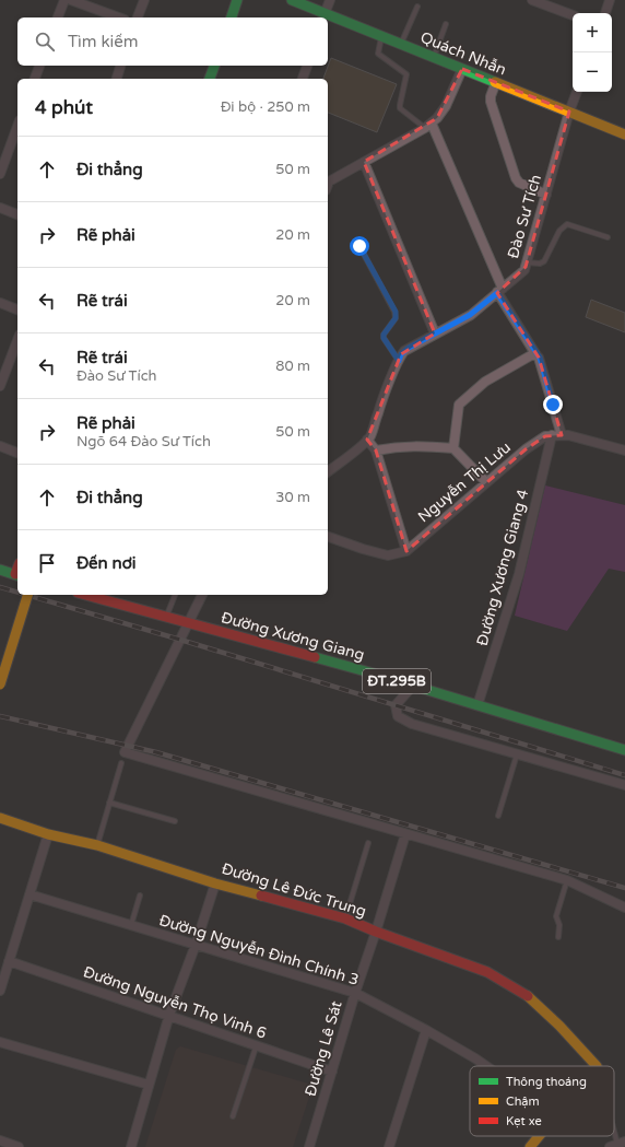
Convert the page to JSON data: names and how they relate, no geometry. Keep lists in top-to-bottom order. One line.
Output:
{"streets":{"street":["Quách Nhẫn","Đào Sư Tích","Nguyễn Thị Lưu","Đường Xương Giang 4","Đường Xương Giang","ĐT.295B","Đường Lê Đức Trung","Đường Nguyễn Đình Chính 3","Đường Nguyễn Thọ Vinh 6","Đường Lê Sát"]},"crossings":[["Quách Nhẫn","Đào Sư Tích"],["Nguyễn Thị Lưu","Đường Xương Giang 4"],["Đường Xương Giang 4","Đường Xương Giang"],["Đường Lê Đức Trung","Đường Lê Sát"],["Đường Nguyễn Đình Chính 3","Đường Lê Sát"],["Đường Nguyễn Thọ Vinh 6","Đường Lê Sát"]],"legend":["Thông thoáng","Chậm","Kẹt xe"],"page":{"map_buttons":["+","−"],"search":"Tìm kiếm","heading":["4 phút","Đi bộ · 250 m"],"list":[["Đi thẳng","50 m"],["Rẽ phải","20 m"],["Rẽ trái","20 m"],["Rẽ trái","Đào Sư Tích","80 m"],["Rẽ phải","Ngõ 64 Đào Sư Tích","50 m"],["Đi thẳng","30 m"],"Đến nơi"]}}
